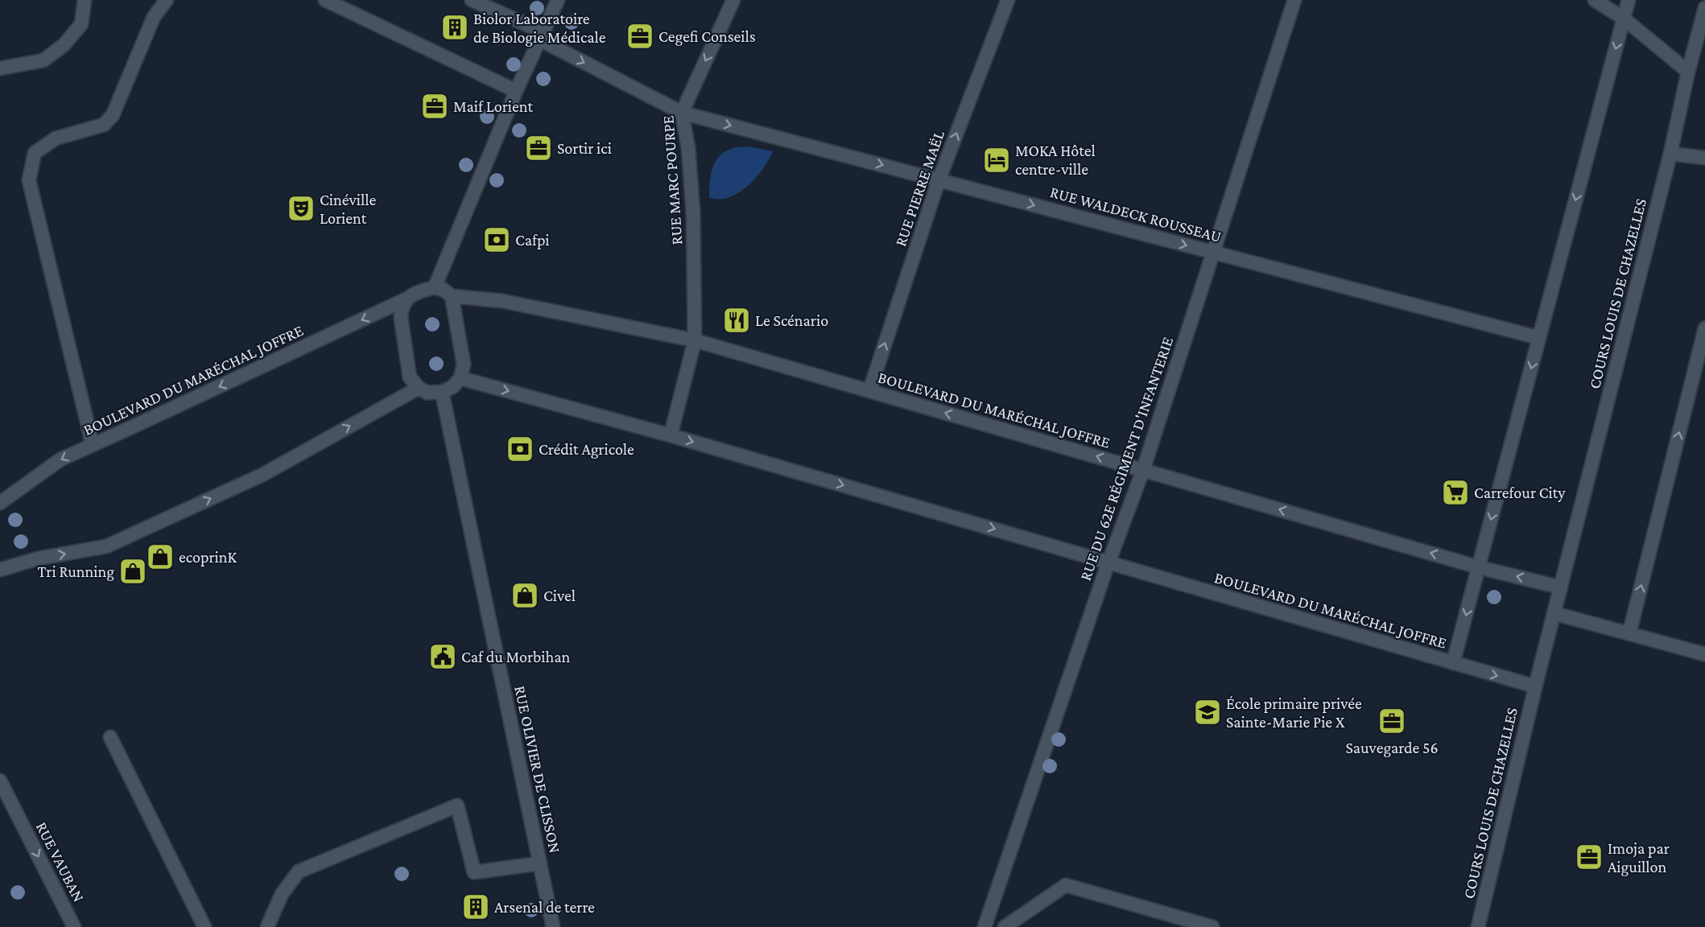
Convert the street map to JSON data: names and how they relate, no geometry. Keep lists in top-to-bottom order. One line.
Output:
{"streets":{"street":["RUE MARC POURPE","RUE PIERRE MAËL","RUE WALDECK ROUSSEAU","COURS LOUIS DE CHAZELLES","BOULEVARD DU MARÉCHAL JOFFRE","RUE DU 62E RÉGIMENT D'INFANTERIE","RUE OLIVIER DE CLISSON","RUE VAUBAN"]},"crossings":[["RUE MARC POURPE","RUE WALDECK ROUSSEAU"],["RUE MARC POURPE","BOULEVARD DU MARÉCHAL JOFFRE"],["RUE PIERRE MAËL","RUE WALDECK ROUSSEAU"],["RUE PIERRE MAËL","BOULEVARD DU MARÉCHAL JOFFRE"],["RUE WALDECK ROUSSEAU","RUE DU 62E RÉGIMENT D'INFANTERIE"],["BOULEVARD DU MARÉCHAL JOFFRE","RUE DU 62E RÉGIMENT D'INFANTERIE"]],"one_way":["RUE MARC POURPE","RUE PIERRE MAËL","RUE WALDECK ROUSSEAU"],"places":{"building":["Biolor Laboratoire de Biologie Médicale","Arsenal de terre"],"office":["Cegefi Conseils","Maif Lorient","Sortir ici","Sauvegarde 56","Imoja par Aiguillon"],"hotel":["MOKA Hôtel centre-ville"],"theatre":["Cinéville Lorient"],"bank":["Cafpi","Crédit Agricole"],"restaurant":["Le Scénario"],"supermarket":["Carrefour City"],"shop":["ecoprinK","Tri Running","Civel"],"public building":["Caf du Morbihan"],"school or university":["École primaire privée Sainte-Marie Pie X"]}}
